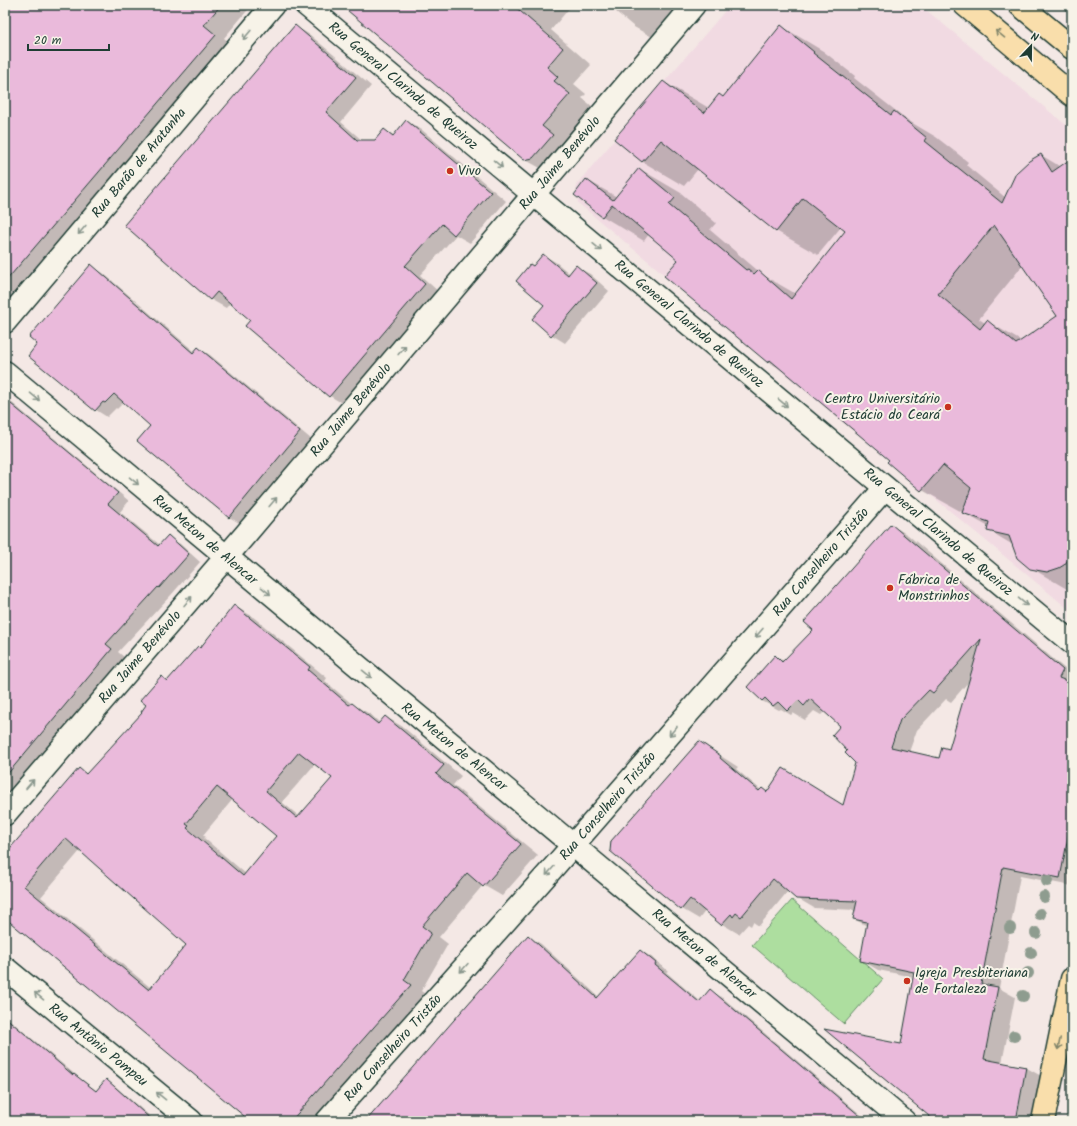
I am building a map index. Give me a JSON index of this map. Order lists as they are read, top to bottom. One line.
{"streets":{"street":["Rua General Clarindo de Queiroz","Rua Barão de Aratanha","Rua Jaime Benévolo","Rua Meton de Alencar","Rua Conselheiro Tristão","Rua Antônio Pompeu"]},"crossings":[["Rua General Clarindo de Queiroz","Rua Jaime Benévolo"],["Rua General Clarindo de Queiroz","Rua Conselheiro Tristão"],["Rua Jaime Benévolo","Rua Meton de Alencar"],["Rua Meton de Alencar","Rua Conselheiro Tristão"]],"one_way":["Rua General Clarindo de Queiroz","Rua Barão de Aratanha","Rua Jaime Benévolo","Rua Meton de Alencar","Rua Conselheiro Tristão","Rua Antônio Pompeu"],"places":["Vivo","Centro Universitário Estácio do Ceará","Fábrica de Monstrinhos","Igreja Presbiteriana de Fortaleza"],"scale_bar":"20 m","north":"top"}
